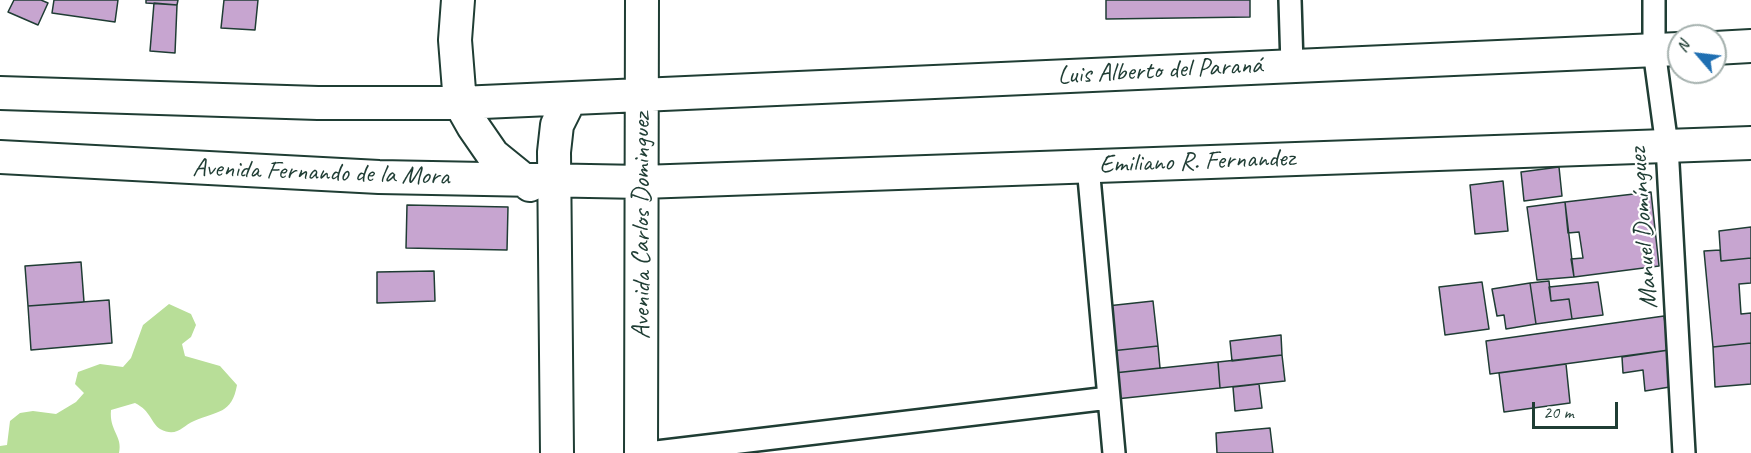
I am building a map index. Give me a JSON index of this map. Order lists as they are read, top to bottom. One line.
{"streets":{"main road":["Luis Alberto del Paraná","Emiliano R. Fernandez","Avenida Fernando de la Mora","Avenida Carlos Dominguez"],"street":["Manuel Domínguez"]},"crossings":[["Luis Alberto del Paraná","Avenida Carlos Dominguez"],["Luis Alberto del Paraná","Manuel Domínguez"],["Emiliano R. Fernandez","Avenida Fernando de la Mora"],["Emiliano R. Fernandez","Avenida Carlos Dominguez"],["Emiliano R. Fernandez","Manuel Domínguez"],["Avenida Fernando de la Mora","Avenida Carlos Dominguez"]],"scale_bar":"20 m","north":"top left"}
